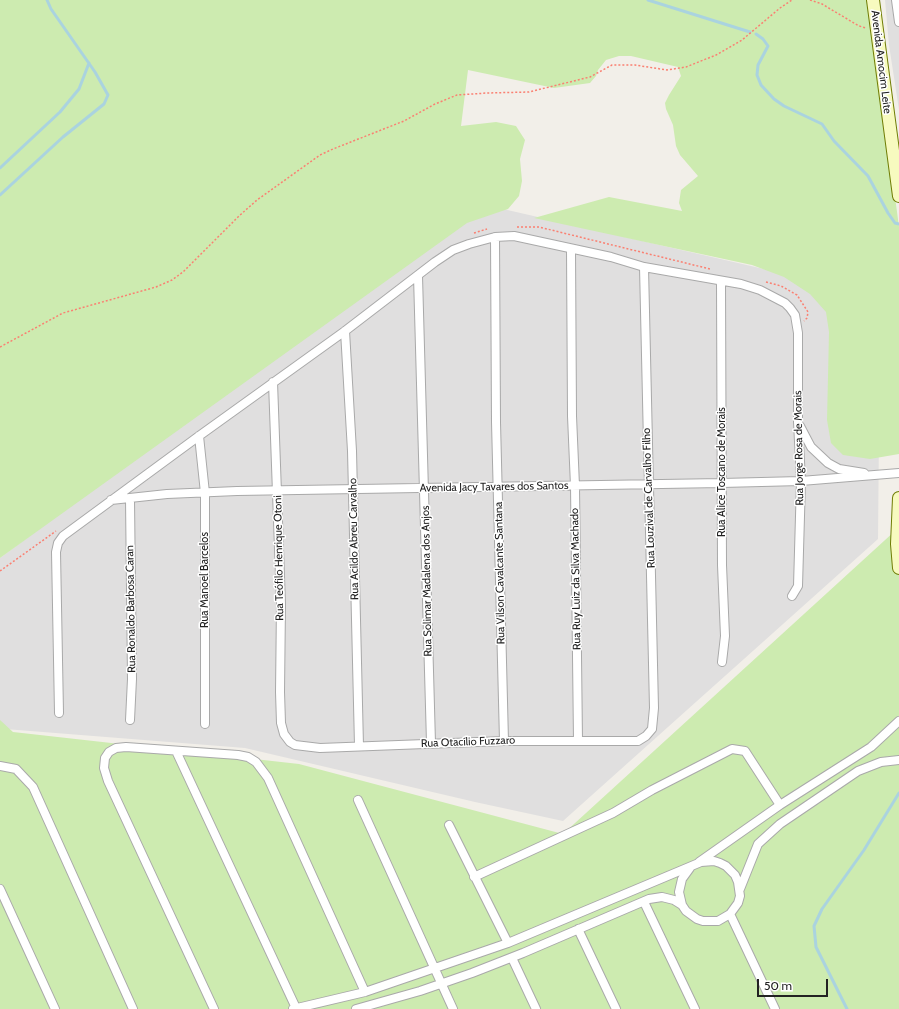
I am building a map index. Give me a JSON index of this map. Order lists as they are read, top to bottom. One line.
{"streets":{"street":["Avenida Amocim Leite","Rua Jorge Rosa de Morais","Rua Alice Toscano de Morais","Avenida Jacy Tavares dos Santos","Rua Louzival de Carvalho Filho","Rua Acildo Abreu Carvalho","Rua Teófilo Henrique Otoni","Rua Vilson Cavalcante Santana","Rua Ruy Luiz da Silva Machado","Rua Manoel Barcelos","Rua Solimar Madalena dos Anjos","Rua Ronaldo Barbosa Caran","Rua Otacílio Fuzzaro"]},"crossings":[["Rua Jorge Rosa de Morais","Rua Alice Toscano de Morais"],["Rua Jorge Rosa de Morais","Avenida Jacy Tavares dos Santos"],["Rua Alice Toscano de Morais","Avenida Jacy Tavares dos Santos"],["Avenida Jacy Tavares dos Santos","Rua Louzival de Carvalho Filho"],["Avenida Jacy Tavares dos Santos","Rua Acildo Abreu Carvalho"],["Avenida Jacy Tavares dos Santos","Rua Teófilo Henrique Otoni"],["Avenida Jacy Tavares dos Santos","Rua Vilson Cavalcante Santana"],["Avenida Jacy Tavares dos Santos","Rua Ruy Luiz da Silva Machado"],["Avenida Jacy Tavares dos Santos","Rua Manoel Barcelos"],["Avenida Jacy Tavares dos Santos","Rua Solimar Madalena dos Anjos"],["Avenida Jacy Tavares dos Santos","Rua Ronaldo Barbosa Caran"],["Rua Louzival de Carvalho Filho","Rua Otacílio Fuzzaro"],["Rua Acildo Abreu Carvalho","Rua Otacílio Fuzzaro"],["Rua Teófilo Henrique Otoni","Rua Otacílio Fuzzaro"],["Rua Vilson Cavalcante Santana","Rua Otacílio Fuzzaro"],["Rua Ruy Luiz da Silva Machado","Rua Otacílio Fuzzaro"],["Rua Solimar Madalena dos Anjos","Rua Otacílio Fuzzaro"]],"scale_bar":"50 m"}
